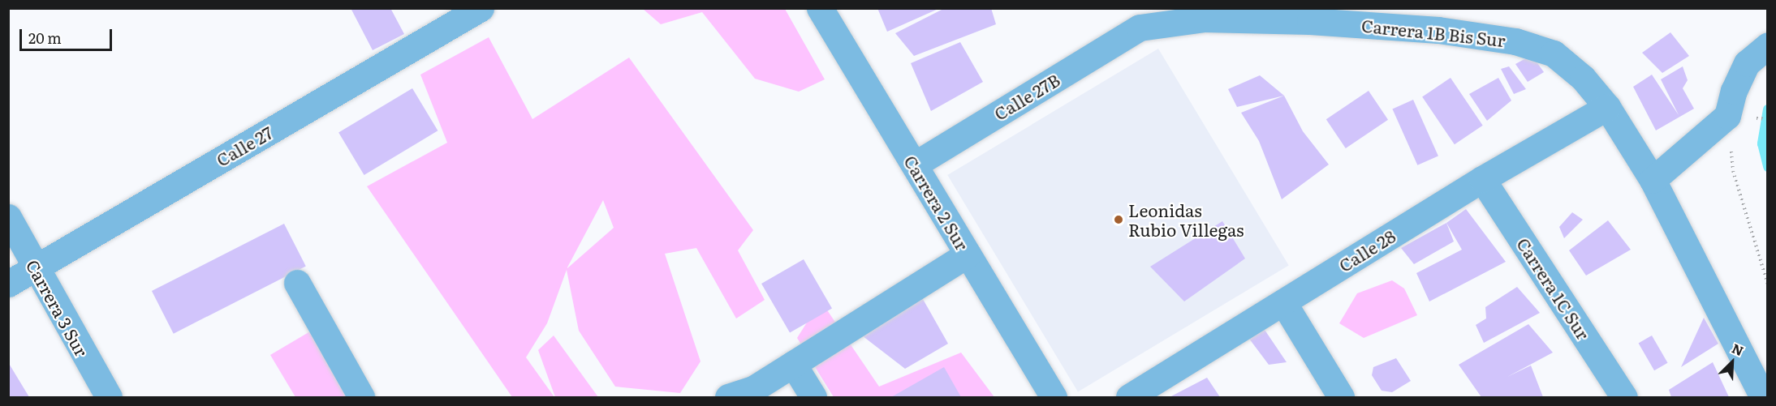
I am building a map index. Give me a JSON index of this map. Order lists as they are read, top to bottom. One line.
{"streets":{"street":["Carrera 1B Bis Sur","Calle 27B","Calle 27","Carrera 2 Sur","Calle 28","Carrera 1C Sur","Carrera 3 Sur"]},"crossings":[["Carrera 1B Bis Sur","Calle 27B"],["Carrera 1B Bis Sur","Calle 28"],["Calle 27B","Carrera 2 Sur"],["Calle 27","Carrera 3 Sur"],["Calle 28","Carrera 1C Sur"]],"places":["Leonidas Rubio Villegas"],"scale_bar":"20 m","north":"top right"}
